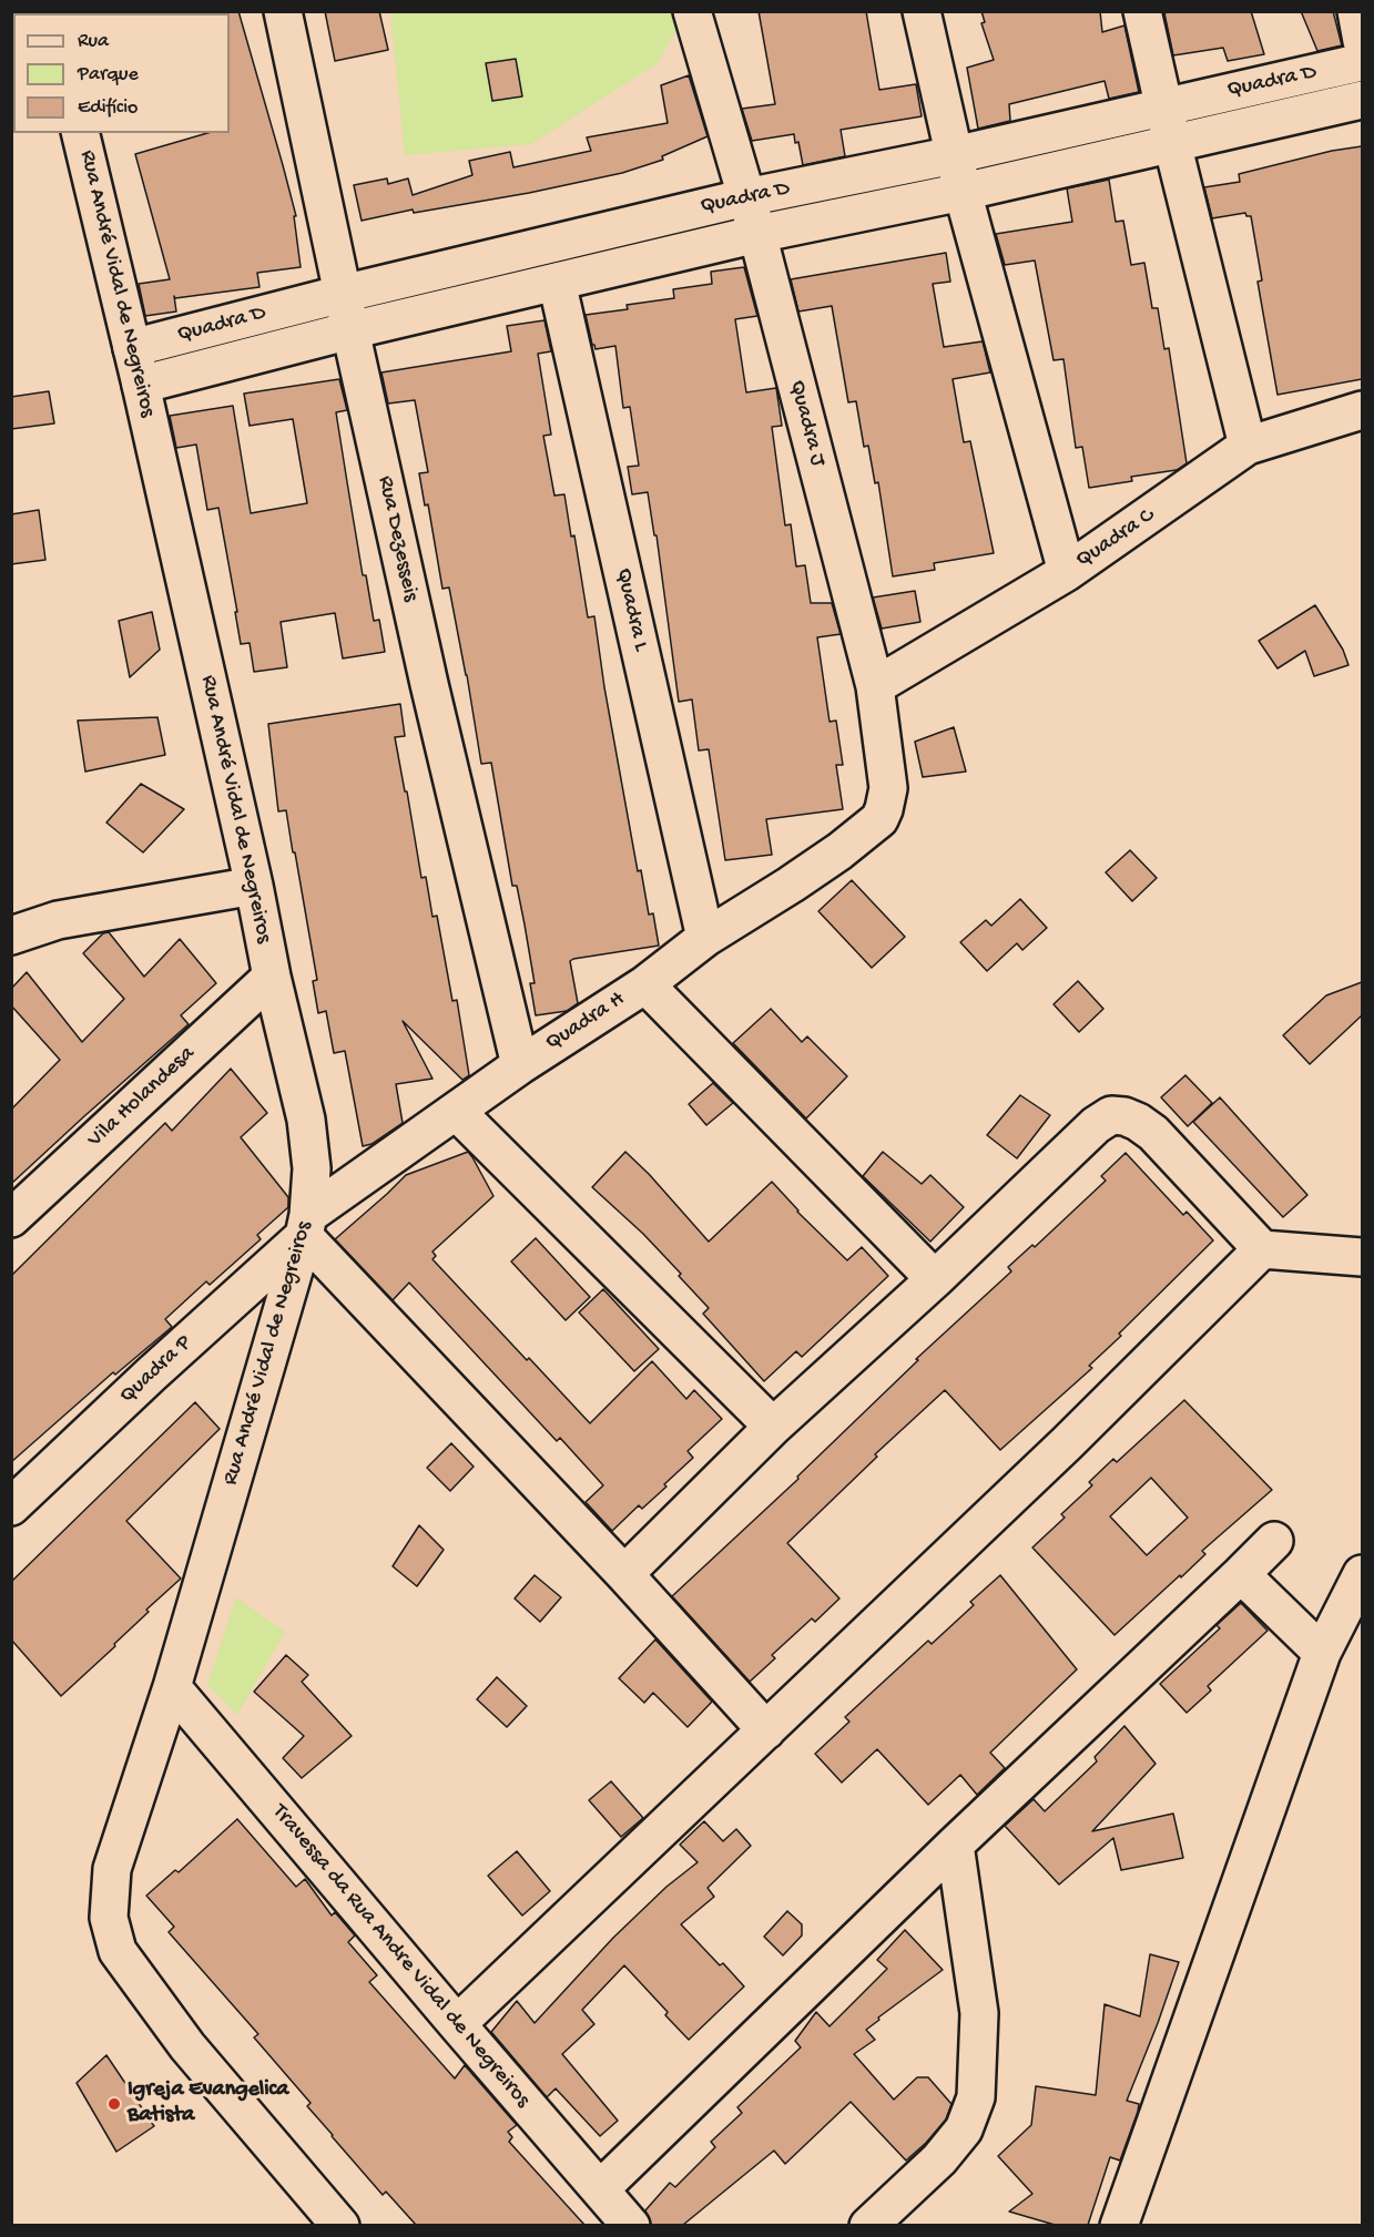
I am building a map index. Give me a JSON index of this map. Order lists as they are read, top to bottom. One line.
{"streets":{"street":["Quadra D","Rua André Vidal de Negreiros","Quadra J","Rua Dezesseis","Quadra C","Quadra L","Quadra H","Vila Holandesa","Quadra P","Travessa da Rua Andre Vidal de Negreiros"]},"crossings":[["Quadra D","Rua André Vidal de Negreiros"],["Quadra D","Quadra J"],["Quadra D","Rua Dezesseis"],["Quadra D","Quadra L"],["Rua André Vidal de Negreiros","Quadra H"],["Rua André Vidal de Negreiros","Vila Holandesa"],["Rua André Vidal de Negreiros","Quadra P"],["Rua André Vidal de Negreiros","Travessa da Rua Andre Vidal de Negreiros"],["Quadra J","Quadra C"],["Quadra J","Quadra H"],["Rua Dezesseis","Quadra H"],["Quadra L","Quadra H"],["Quadra H","Quadra P"]],"places":["Igreja Evangelica Batista"],"legend":["Rua","Parque","Edifício"]}
